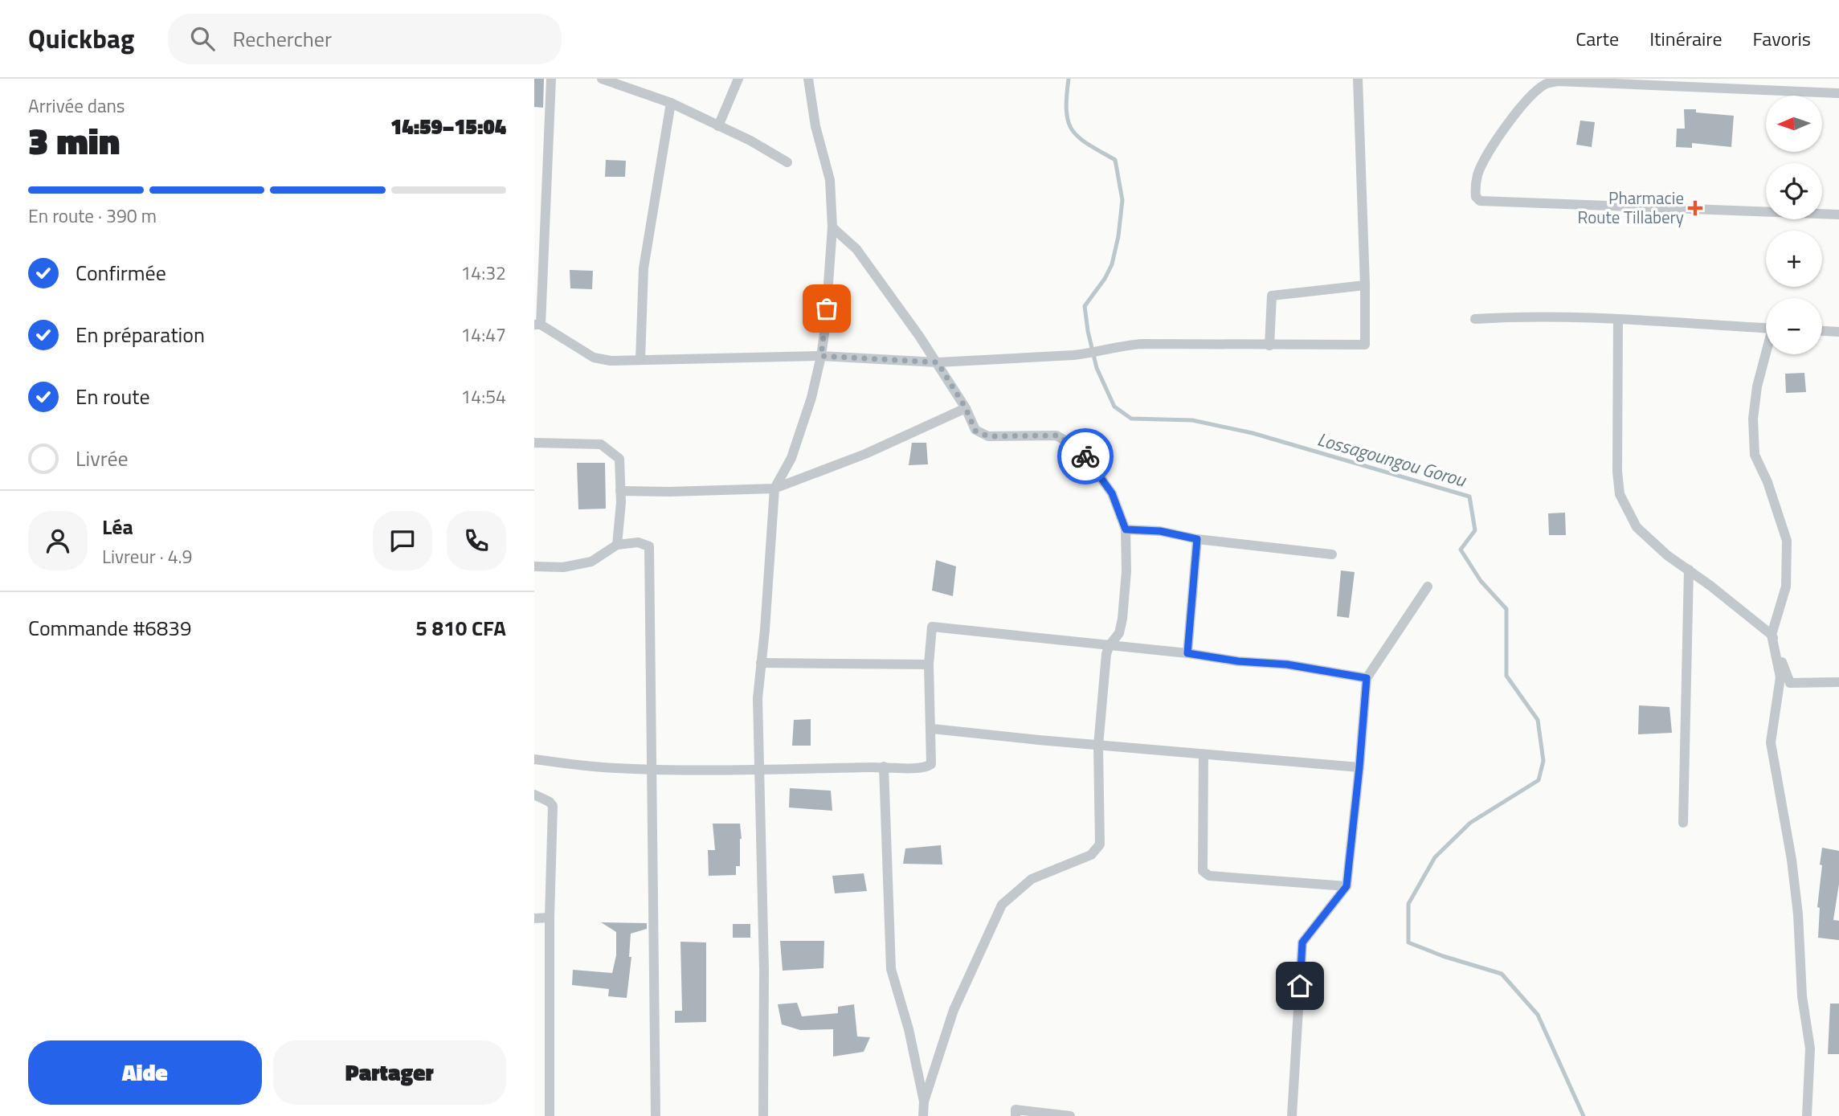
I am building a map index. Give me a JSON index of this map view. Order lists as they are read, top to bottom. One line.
{"water":["Lossagoungou Gorou"],"places":{"health":["Pharmacie Route Tillabery"]},"north":"left","page":{"header":"Quickbag","search":"Rechercher","nav":["Carte","Itinéraire","Favoris"],"heading":["3 min","Arrivée dans","14:59–15:04"],"panel":["Léa","Livreur · 4.9","Commande #6839","5 810 CFA"],"map_buttons":["+","−"],"bar":"En route · 390 m","list":[["Confirmée","14:32"],["En préparation","14:47"],["En route","14:54"],"Livrée"],"buttons":["Aide","Partager"]}}
